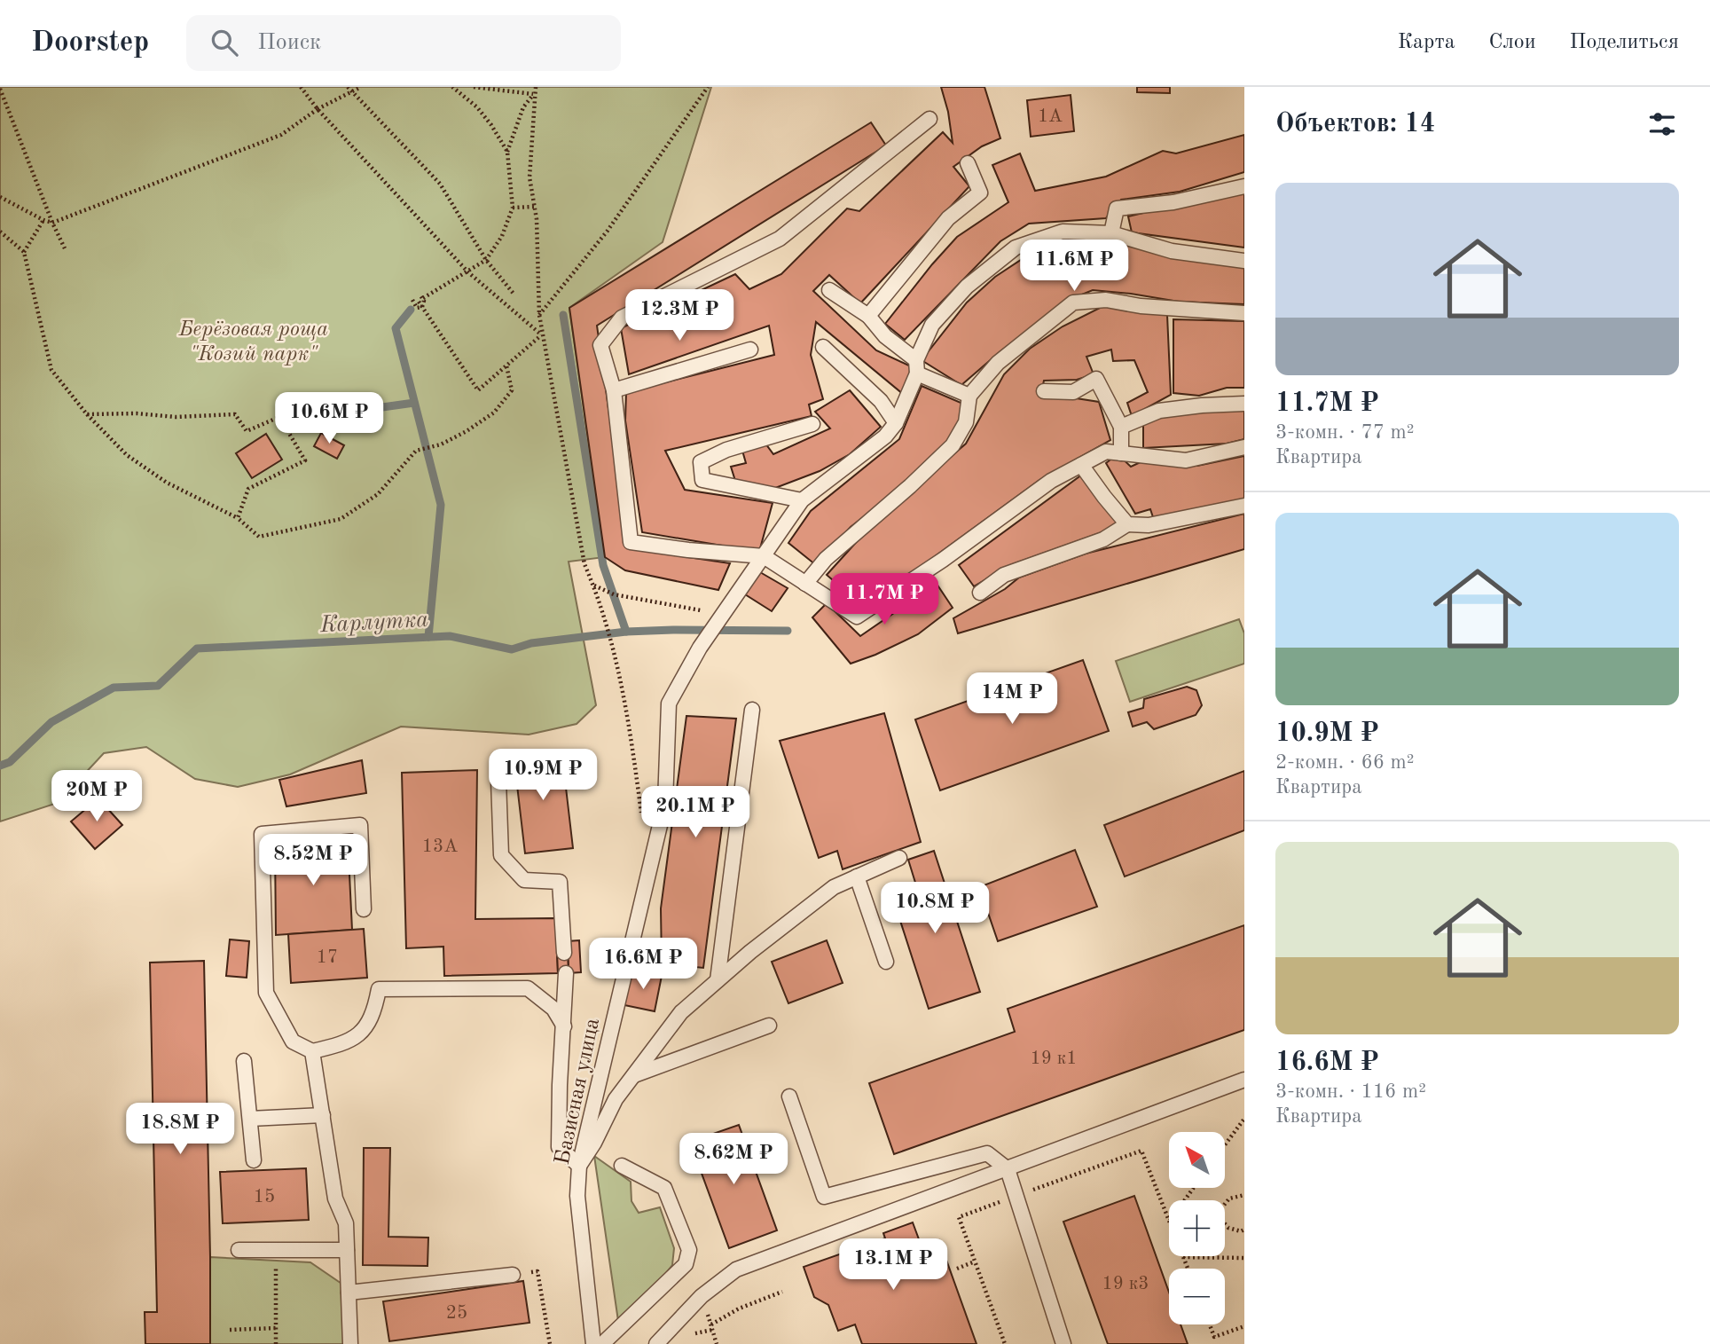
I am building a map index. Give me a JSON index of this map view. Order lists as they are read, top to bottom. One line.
{"streets":{"lane":["Базисная улица"]},"water":["Карлутка"],"parks":["Берёзовая роща \"Козий парк\""],"house_numbers":["1А","13А","17","19 к1","15","19 к3","25"],"north":"top left","page":{"header":"Doorstep","search":"Поиск","nav":["Карта","Слои","Поделиться"],"heading":"Объектов: 14","list":[{"name":"11.7M ₽","note":"3-комн. · 77 m² · Квартира"},{"name":"10.9M ₽","note":"2-комн. · 66 m² · Квартира"},{"name":"16.6M ₽","note":"3-комн. · 116 m² · Квартира"}],"price":["11.6M ₽","12.3M ₽","10.6M ₽","11.7M ₽","14M ₽","10.9M ₽","20M ₽","20.1M ₽","8.52M ₽","10.8M ₽","16.6M ₽","18.8M ₽","8.62M ₽","13.1M ₽"],"map_buttons":["+","−"]}}
